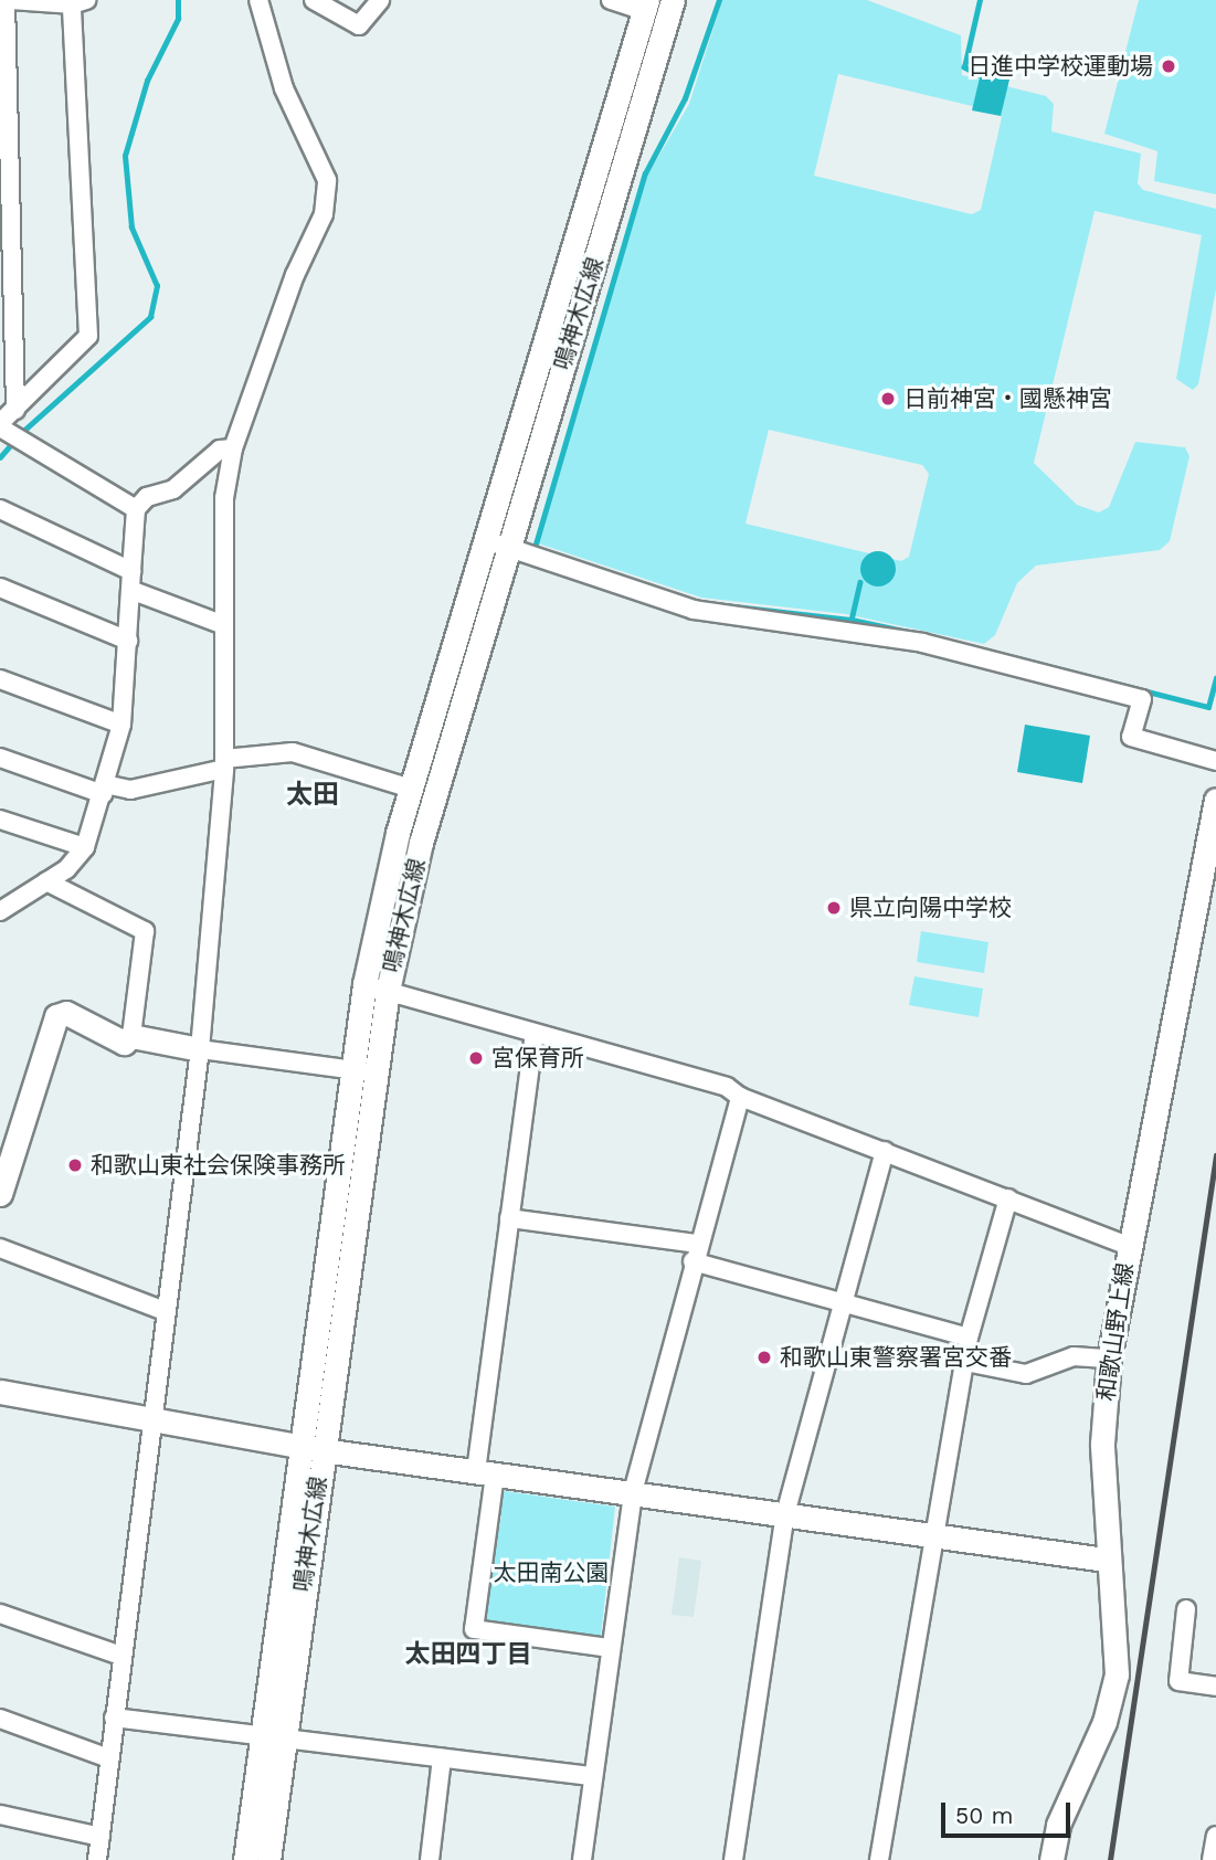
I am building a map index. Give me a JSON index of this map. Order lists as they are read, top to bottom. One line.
{"streets":{"main road":["鳴神木広線","和歌山野上線"]},"districts":["太田","太田四丁目"],"parks":["太田南公園"],"places":["日進中学校運動場","日前神宮・國懸神宮","県立向陽中学校","宮保育所","和歌山東社会保険事務所","和歌山東警察署宮交番"],"scale_bar":"50 m"}
